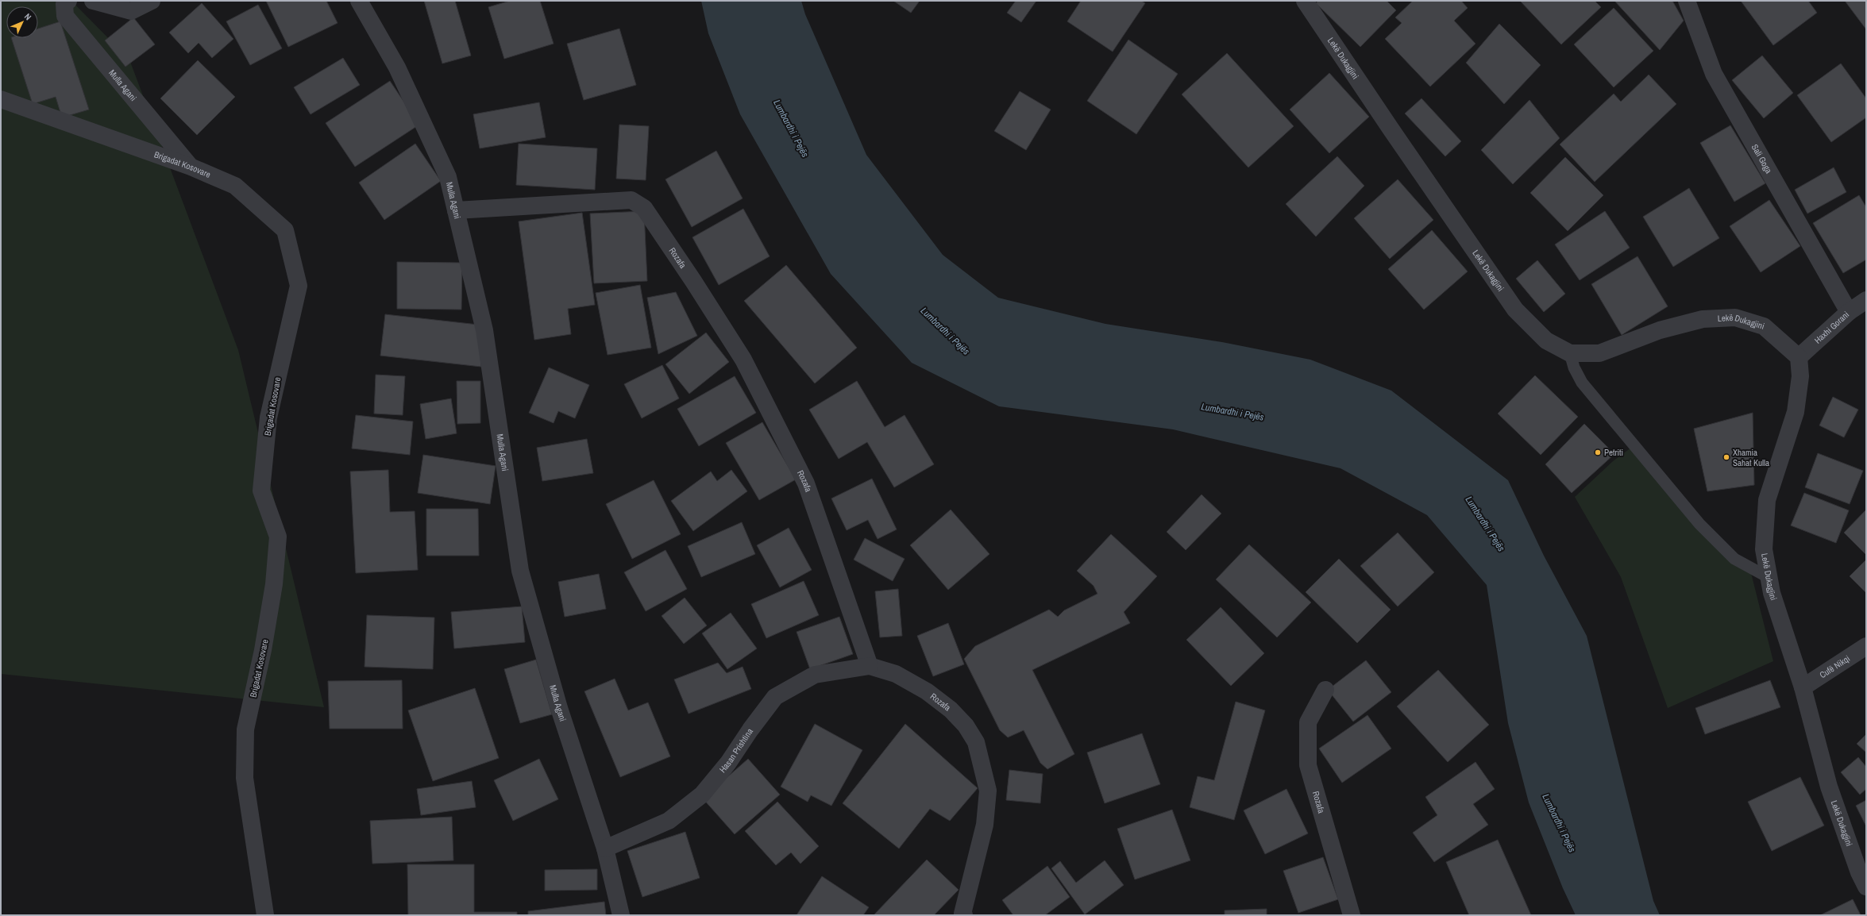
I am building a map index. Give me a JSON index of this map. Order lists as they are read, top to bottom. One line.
{"streets":{"street":["Lekë Dukagjini","Mulla Agani","Sali Goga","Brigadat Kosovare","Rozafa","Haxhi Gorani","Cufë Nikqi","Hasan Prishtina"]},"crossings":[["Lekë Dukagjini","Haxhi Gorani"],["Lekë Dukagjini","Cufë Nikqi"],["Mulla Agani","Brigadat Kosovare"],["Mulla Agani","Rozafa"],["Mulla Agani","Hasan Prishtina"],["Sali Goga","Haxhi Gorani"],["Rozafa","Hasan Prishtina"]],"water":["Lumbardhi i Pejës"],"places":["Petriti","Xhamia Sahat Kulla"],"north":"top right"}
